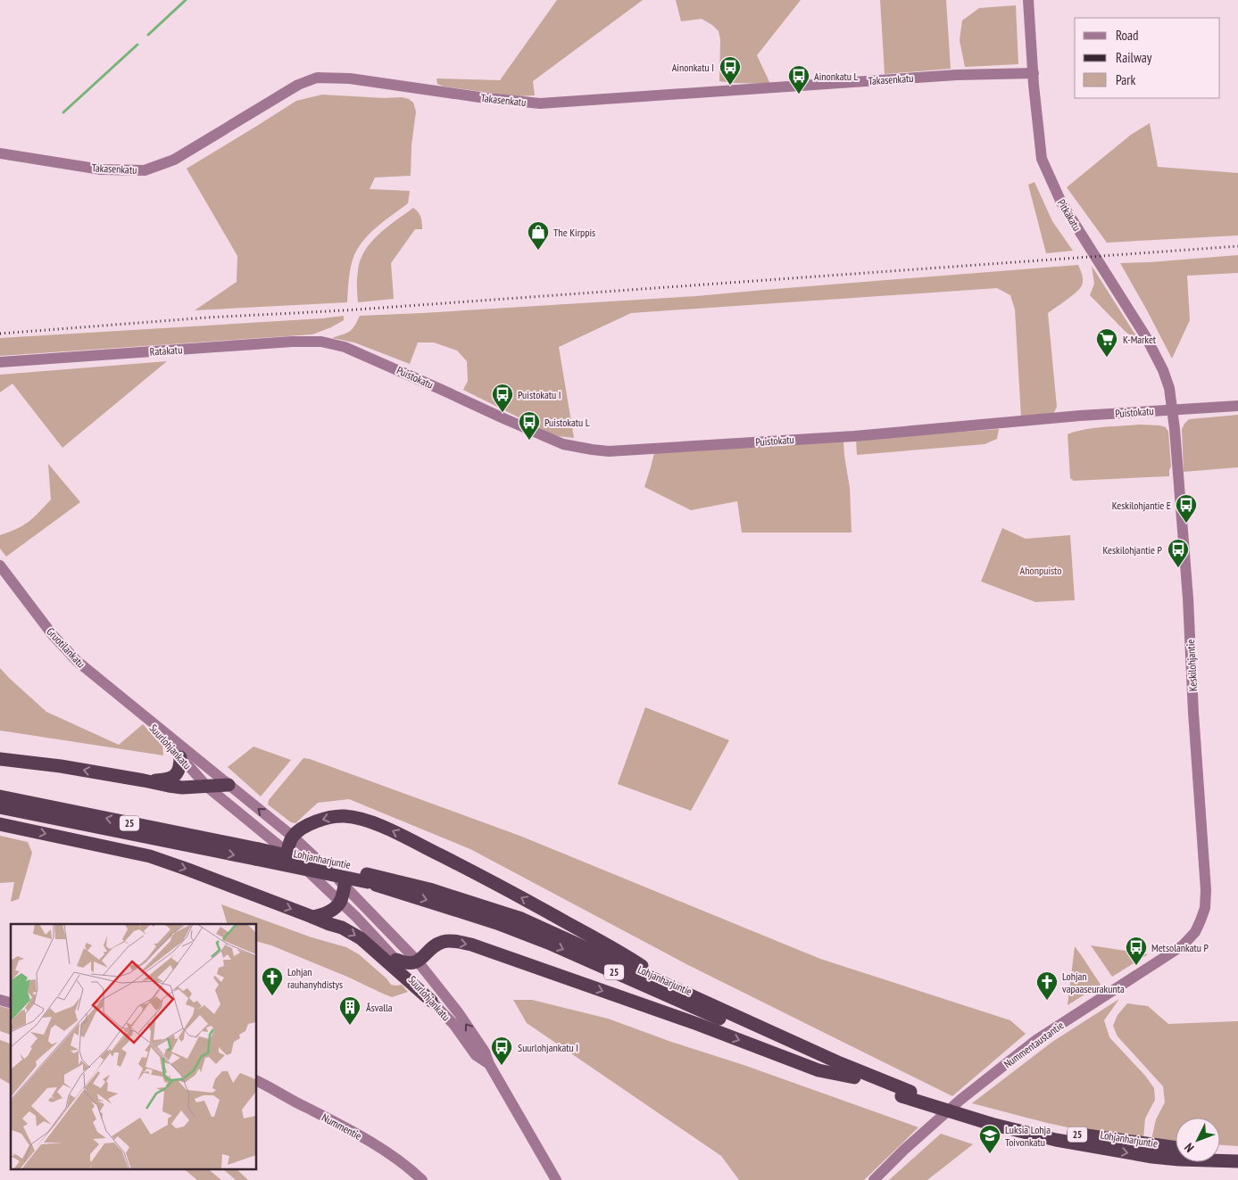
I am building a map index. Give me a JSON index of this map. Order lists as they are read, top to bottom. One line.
{"streets":{"highway":["25","Lohjanharjuntie"],"street":["Takasenkatu","Pitkäkatu","Ratakatu","Puistokatu","Gruotilankatu","Keskilohjantie","Suurlohjankatu","Nummentaustantie","Nummentie"]},"crossings":[["Takasenkatu","Pitkäkatu"],["Pitkäkatu","Puistokatu"],["Pitkäkatu","Keskilohjantie"],["Ratakatu","Puistokatu"],["Puistokatu","Keskilohjantie"],["Gruotilankatu","Suurlohjankatu"],["Keskilohjantie","Nummentaustantie"]],"parks":["Ahonpuisto"],"places":{"bus stop":["Ainonkatu I","Ainonkatu L","Puistokatu I","Puistokatu L","Keskilohjantie E","Keskilohjantie P","Metsolankatu P","Suurlohjankatu I"],"shop":["The Kirppis"],"supermarket":["K-Market"],"church":["Lohjan rauhanyhdistys","Lohjan vapaaseurakunta"],"building":["Åsvalla"],"school or university":["Luksia Lohja Toivonkatu"]},"legend":["Road","Railway","Park"],"north":"bottom left"}
